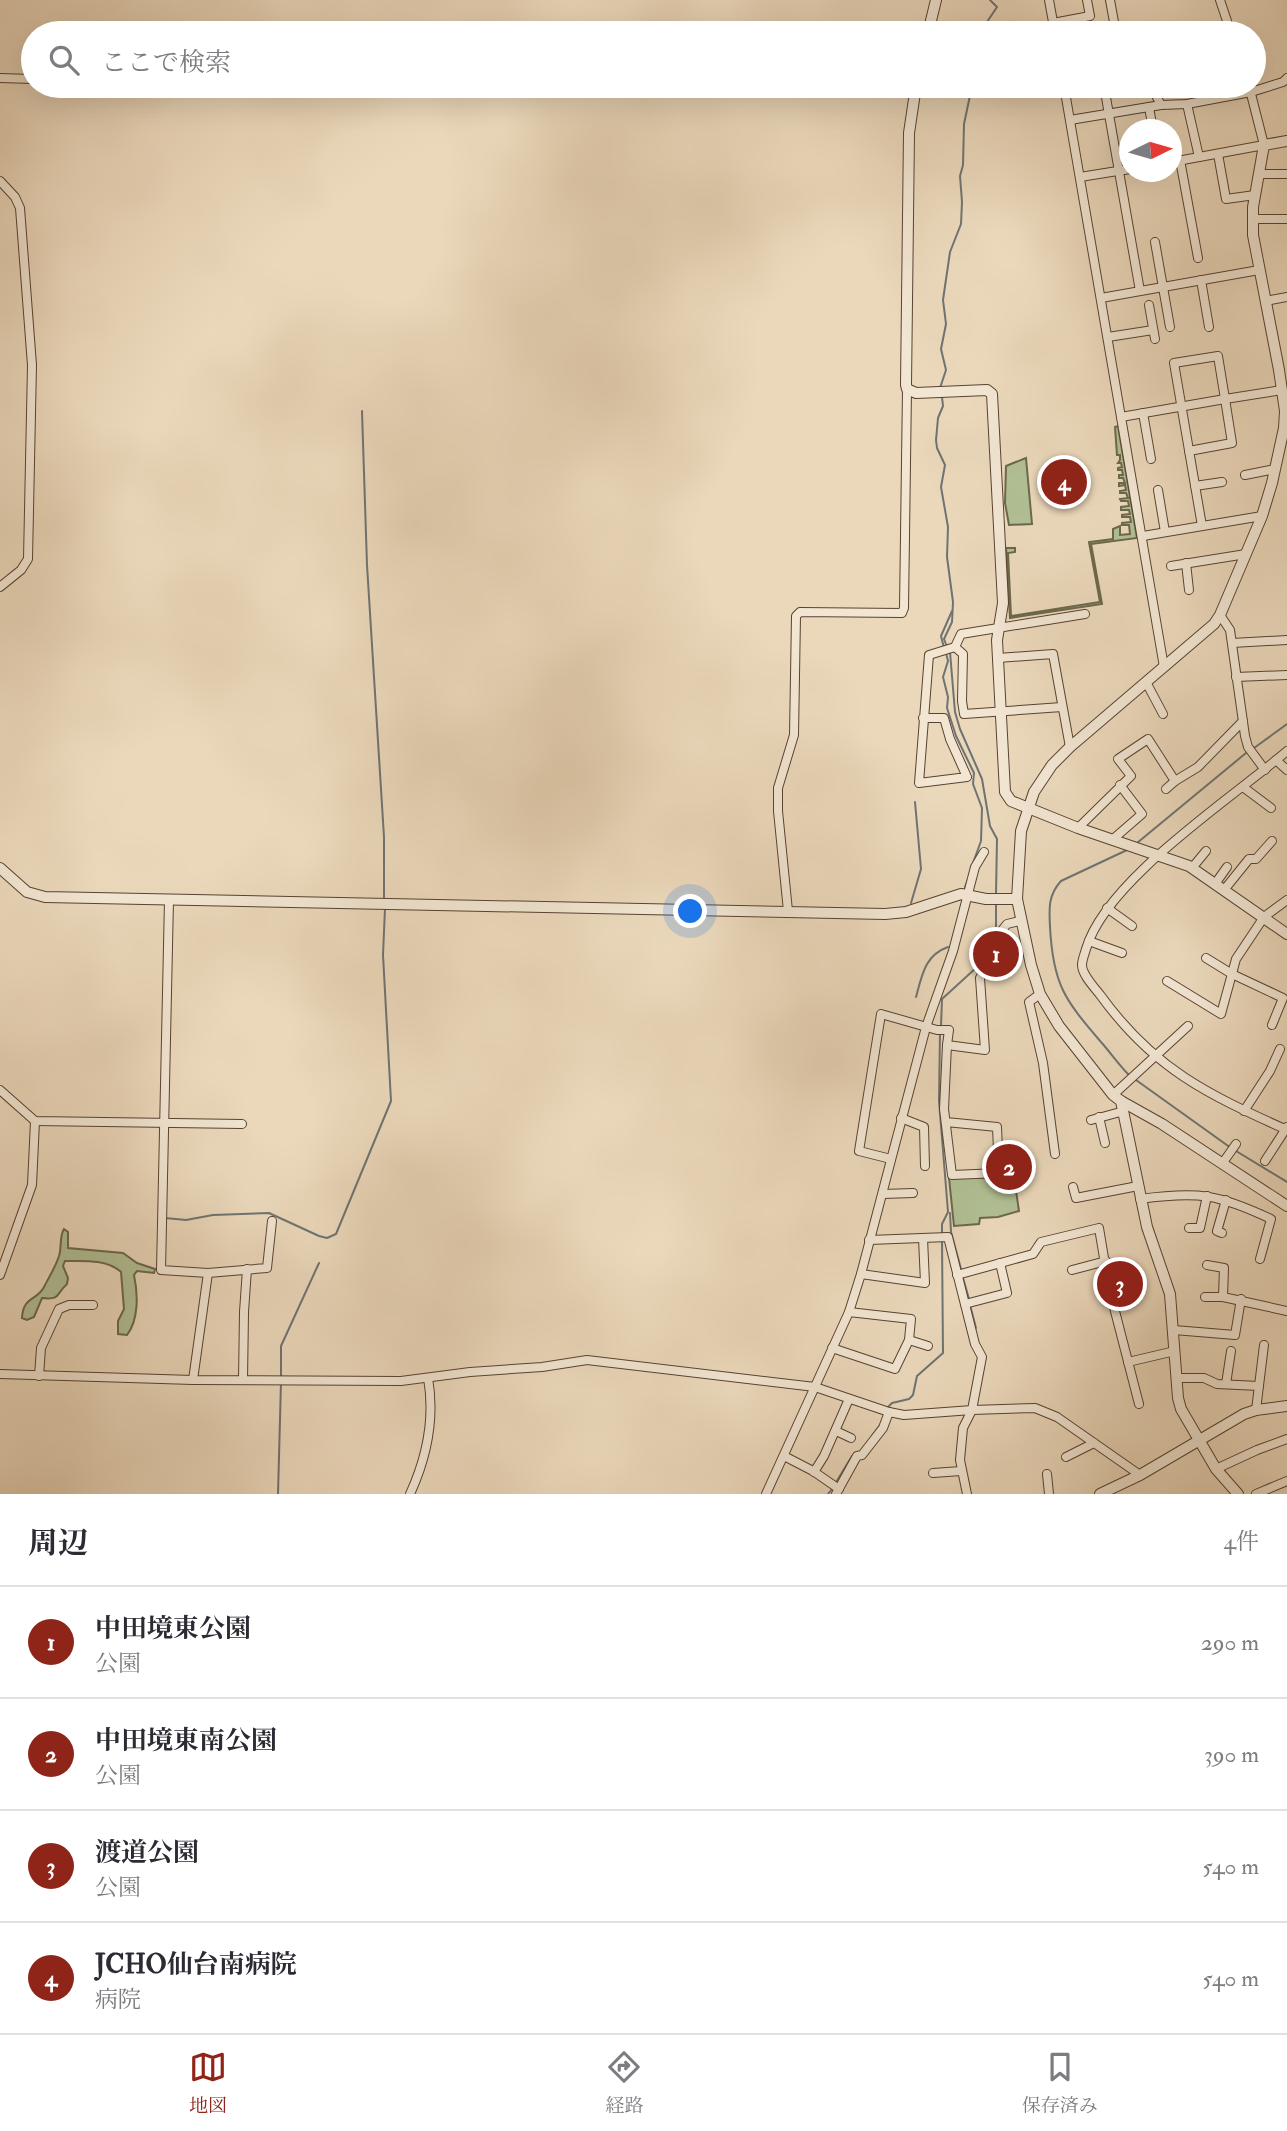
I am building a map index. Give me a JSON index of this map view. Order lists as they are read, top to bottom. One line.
{"north":"right","page":{"search":"ここで検索","pins":["4","1","2","3"],"heading":["周辺","4件"],"list":[{"mark":"1","name":"中田境東公園","note":"公園","value":"290 m"},{"mark":"2","name":"中田境東南公園","note":"公園","value":"390 m"},{"mark":"3","name":"渡道公園","note":"公園","value":"540 m"},{"mark":"4","name":"JCHO仙台南病院","note":"病院","value":"540 m"}],"nav":["地図","経路","保存済み"]}}
